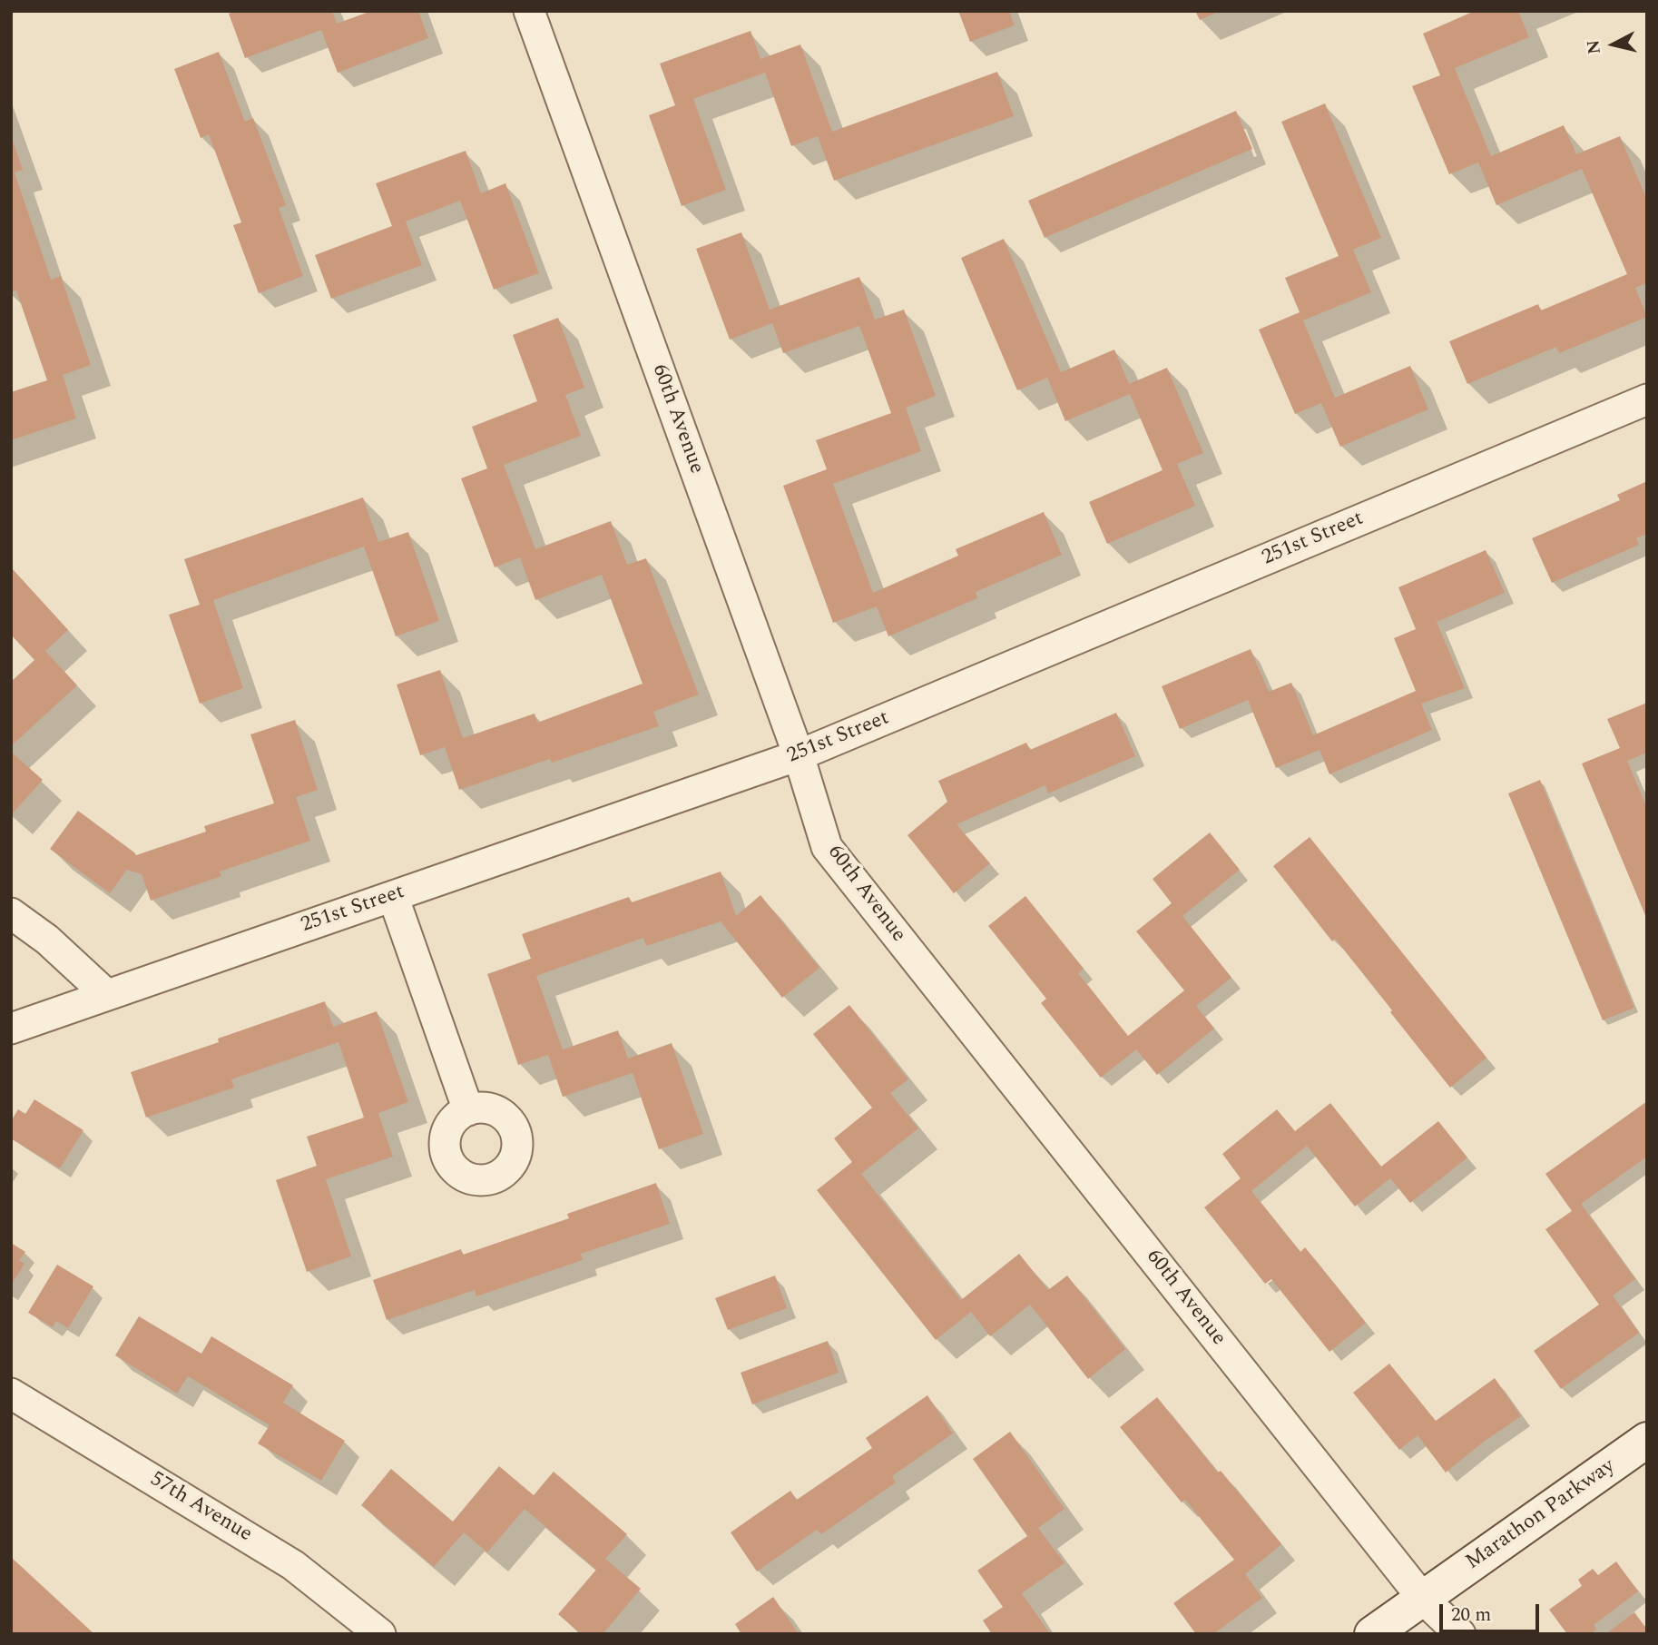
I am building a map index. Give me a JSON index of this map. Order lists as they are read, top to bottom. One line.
{"streets":{"street":["60th Avenue","251st Street","57th Avenue","Marathon Parkway"]},"crossings":[["60th Avenue","251st Street"],["60th Avenue","Marathon Parkway"]],"scale_bar":"20 m","north":"left"}
